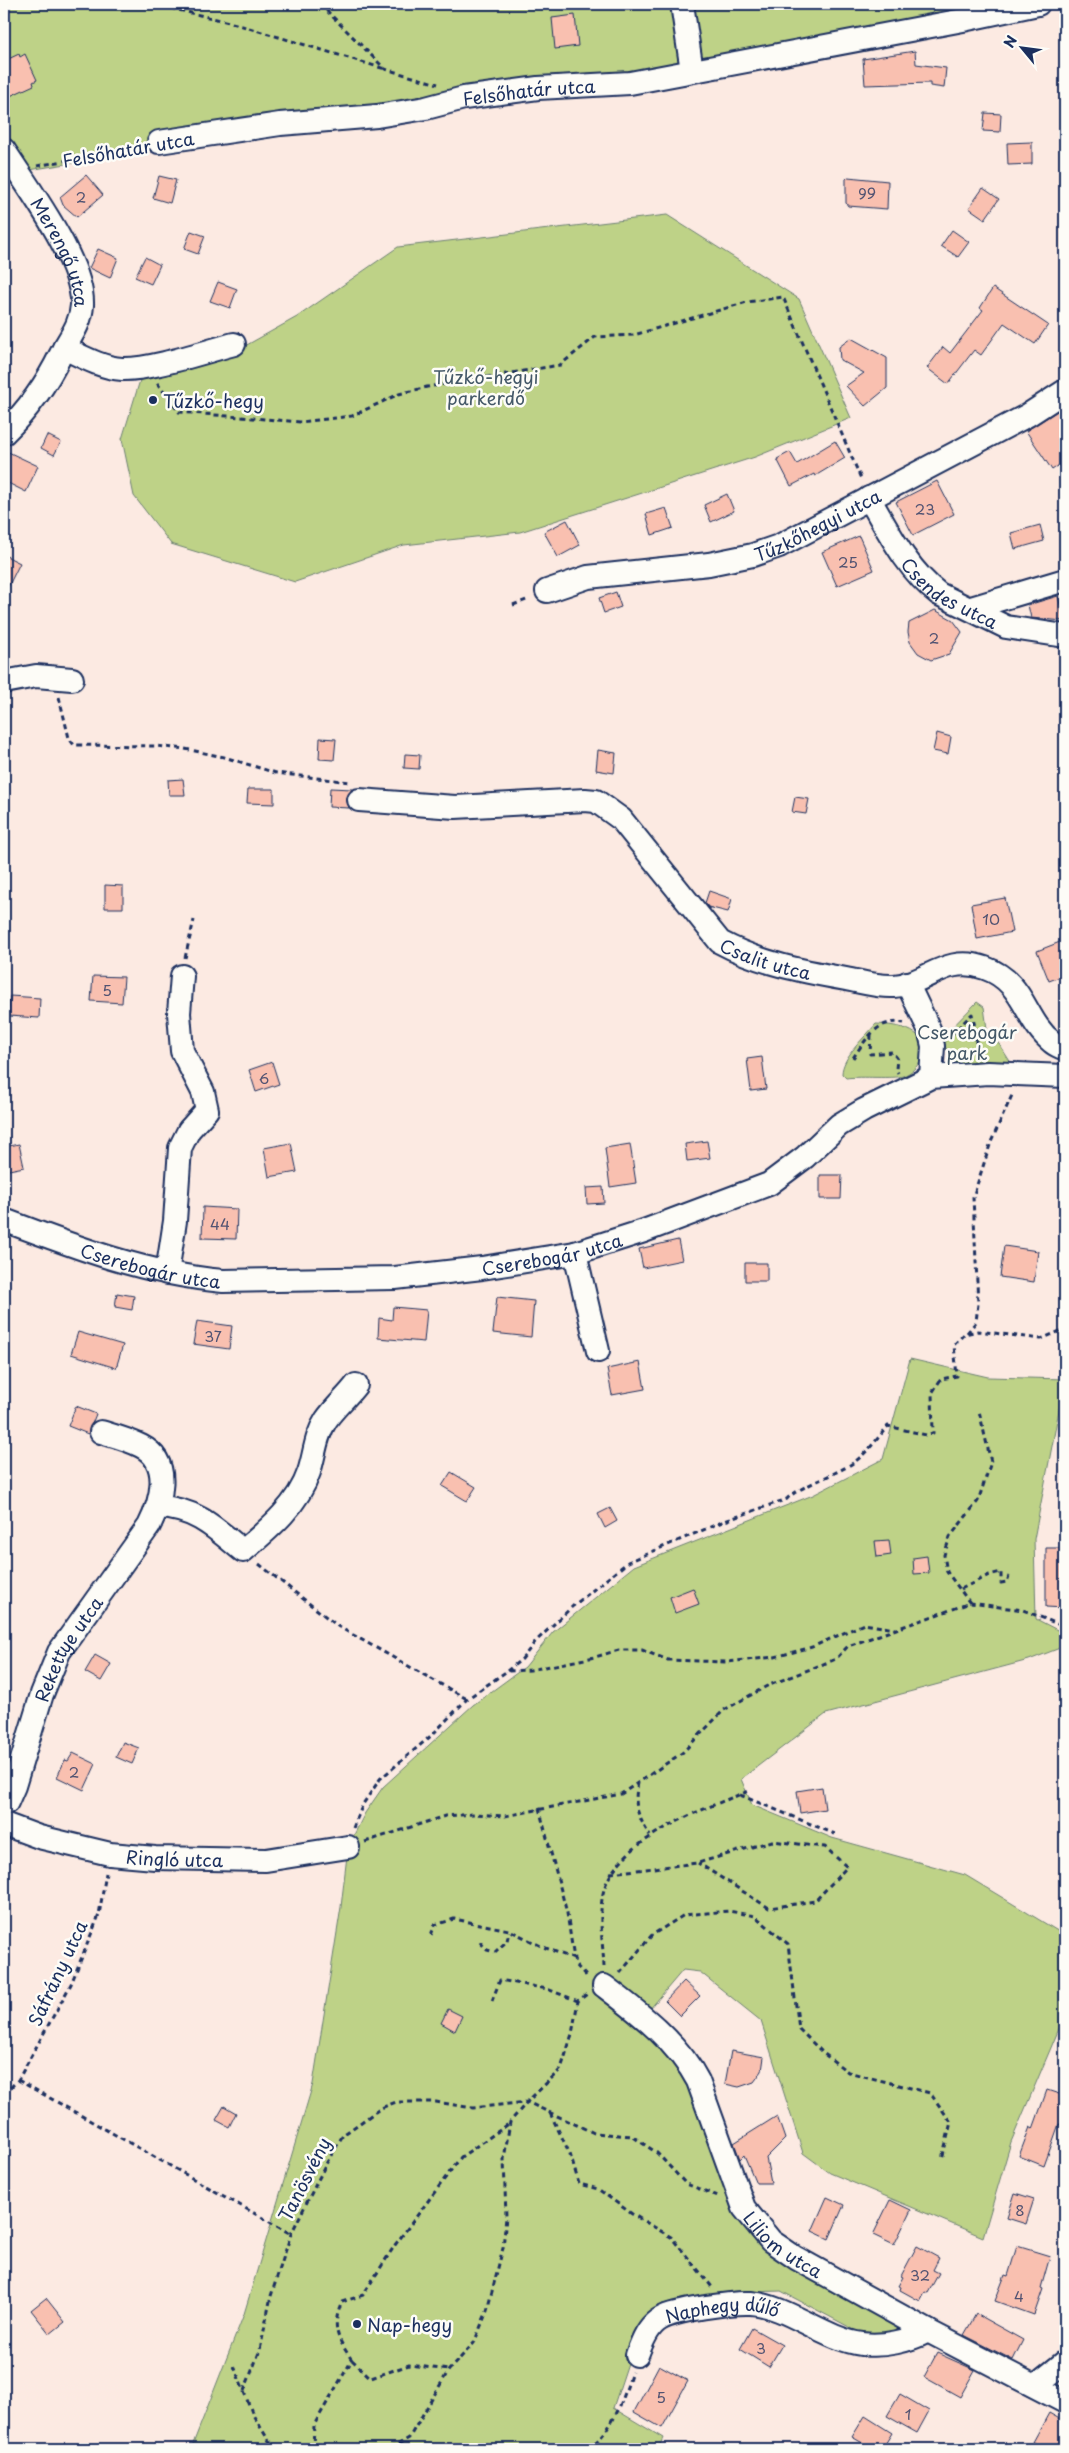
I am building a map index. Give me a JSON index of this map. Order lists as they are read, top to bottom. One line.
{"streets":{"street":["Felsőhatár utca","Merengő utca","Tűzkőhegyi utca","Csendes utca","Csalit utca","Cserebogár utca","Rekettye utca","Ringló utca","Liliom utca","Naphegy dűlő"],"path":["Sáfrány utca","Tanösvény"]},"crossings":[["Felsőhatár utca","Merengő utca"],["Tűzkőhegyi utca","Csendes utca"],["Ringló utca","Sáfrány utca"],["Liliom utca","Naphegy dűlő"]],"parks":["Tűzkő-hegyi parkerdő","Cserebogár park"],"places":["Tűzkő-hegy","Nap-hegy"],"house_numbers":["99","2","23","25","2","10","5","6","44","37","2","8","32","4","3","5","1"],"north":"top left"}
